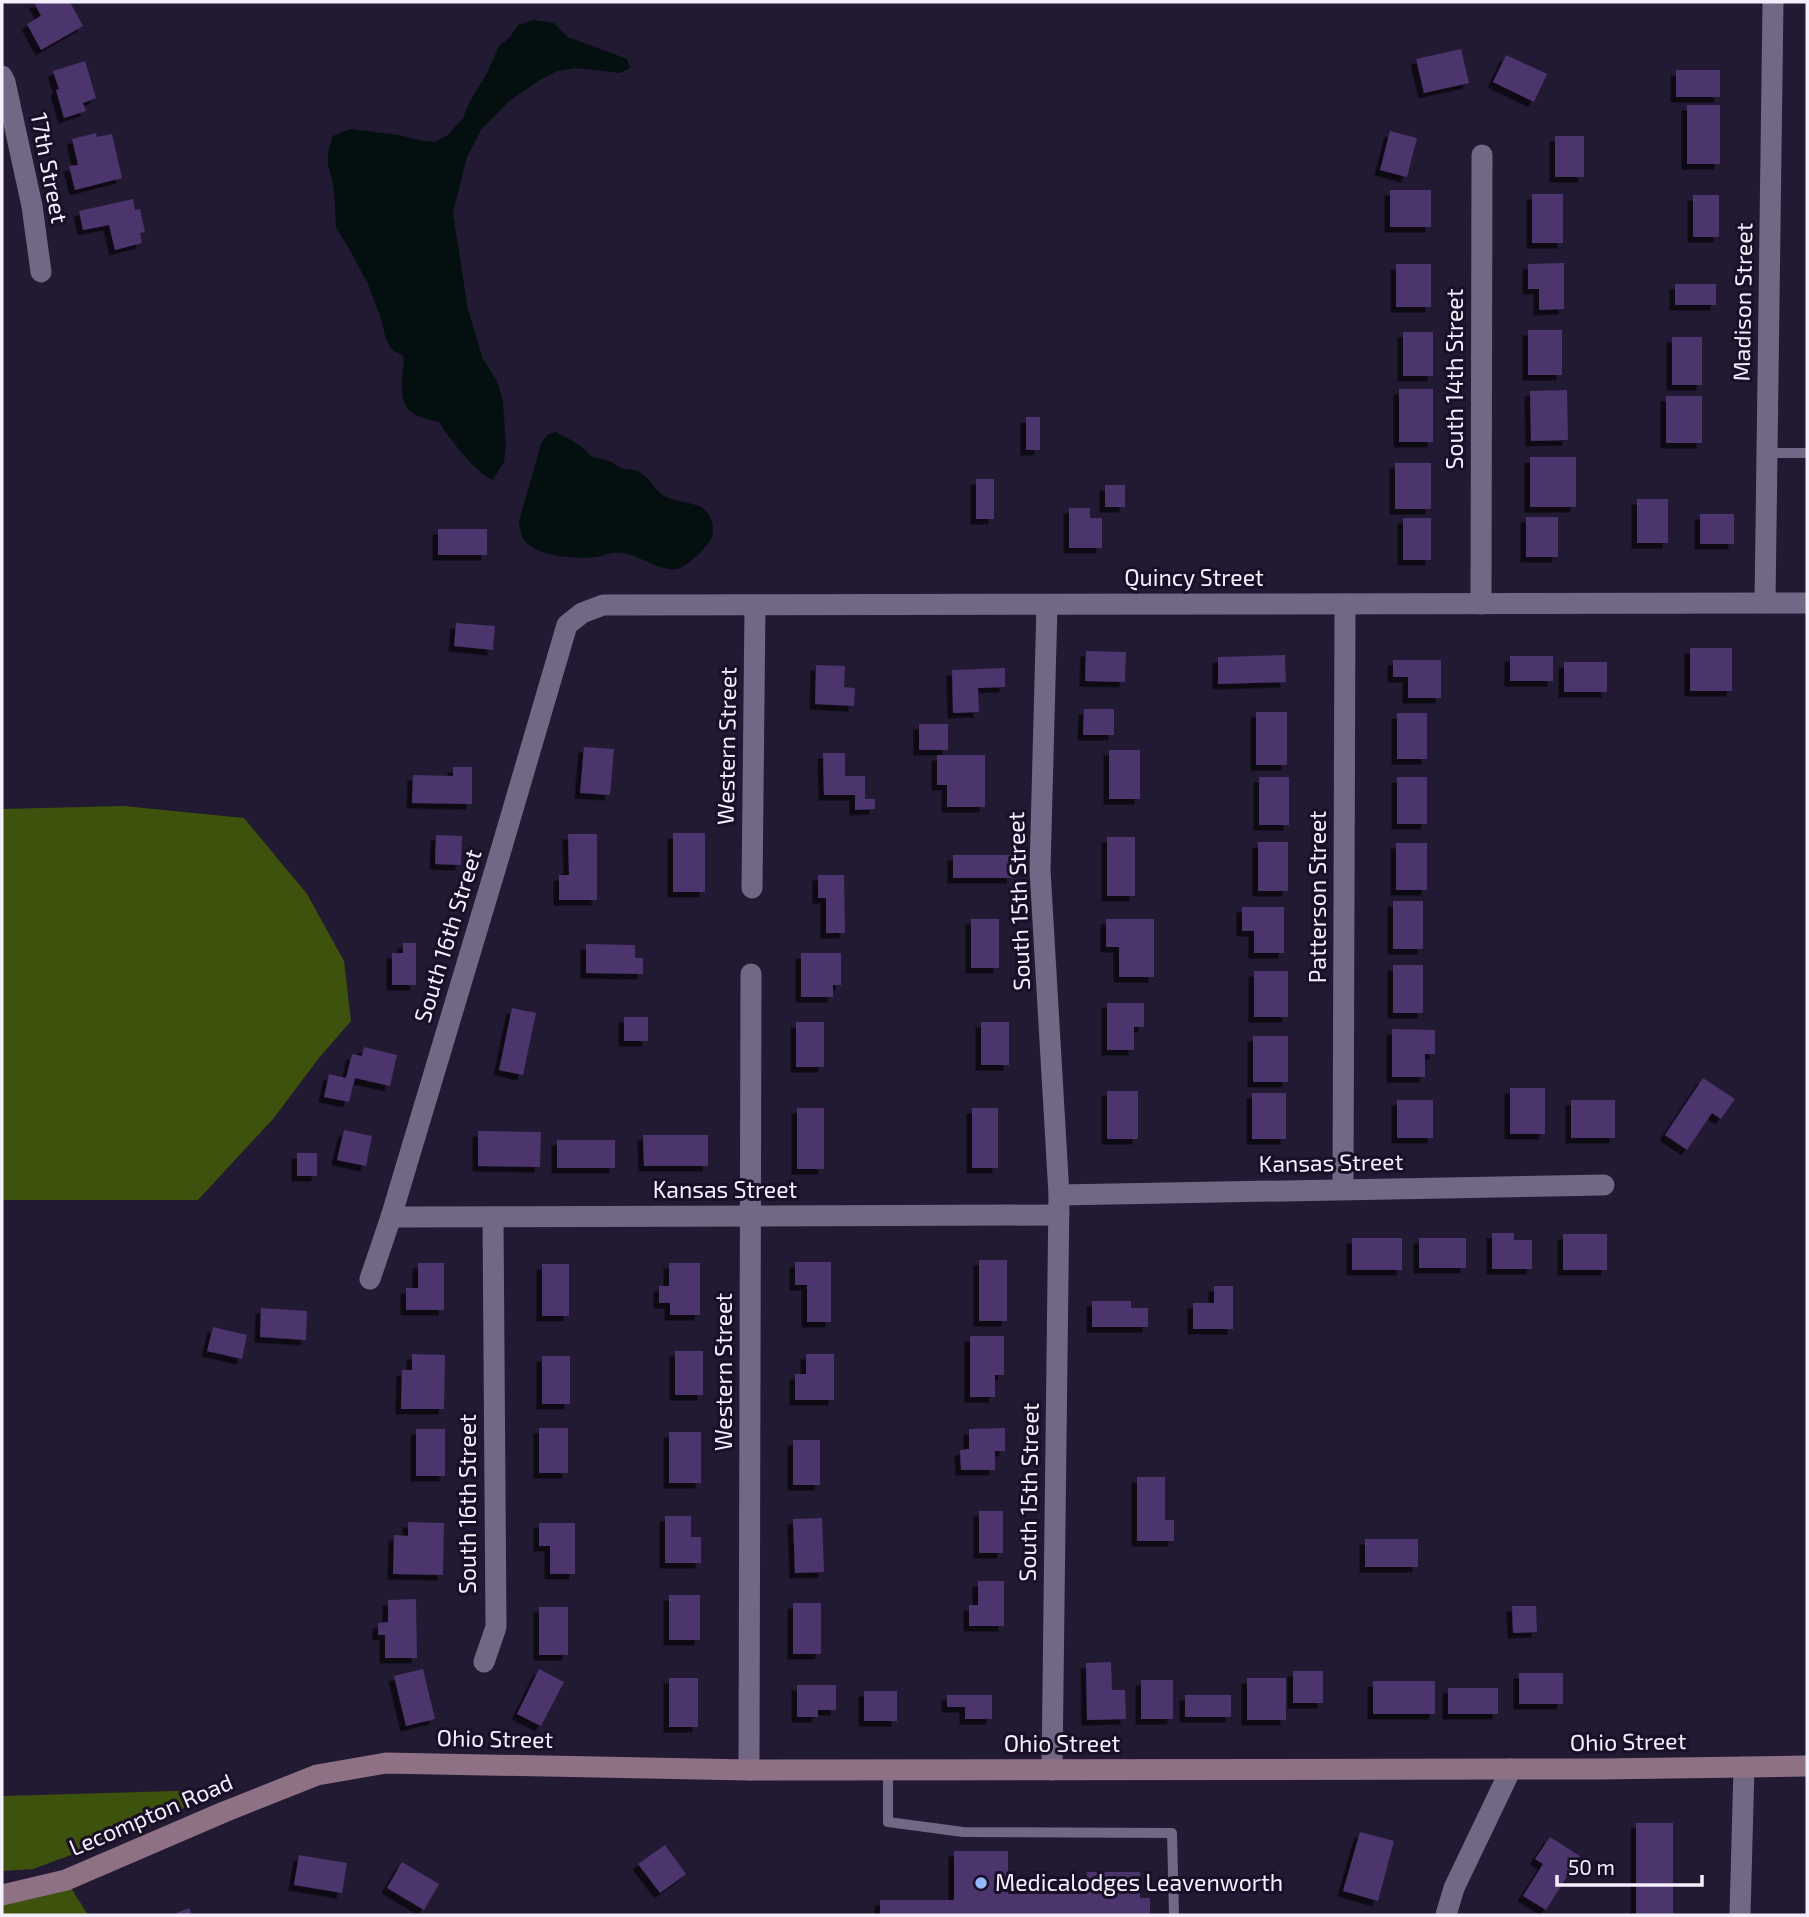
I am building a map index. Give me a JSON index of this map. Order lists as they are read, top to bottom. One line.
{"streets":{"street":["17th Street","Madison Street","South 14th Street","Quincy Street","Western Street","Patterson Street","South 15th Street","South 16th Street","Kansas Street","Ohio Street","Lecompton Road"]},"crossings":[["Madison Street","Quincy Street"],["South 14th Street","Quincy Street"],["Quincy Street","Western Street"],["Quincy Street","Patterson Street"],["Quincy Street","South 15th Street"],["Quincy Street","South 16th Street"],["Western Street","Kansas Street"],["Western Street","Ohio Street"],["Patterson Street","Kansas Street"],["South 15th Street","Kansas Street"],["South 15th Street","Ohio Street"],["South 16th Street","Kansas Street"],["Ohio Street","Lecompton Road"]],"places":["Medicalodges Leavenworth"],"scale_bar":"50 m"}
